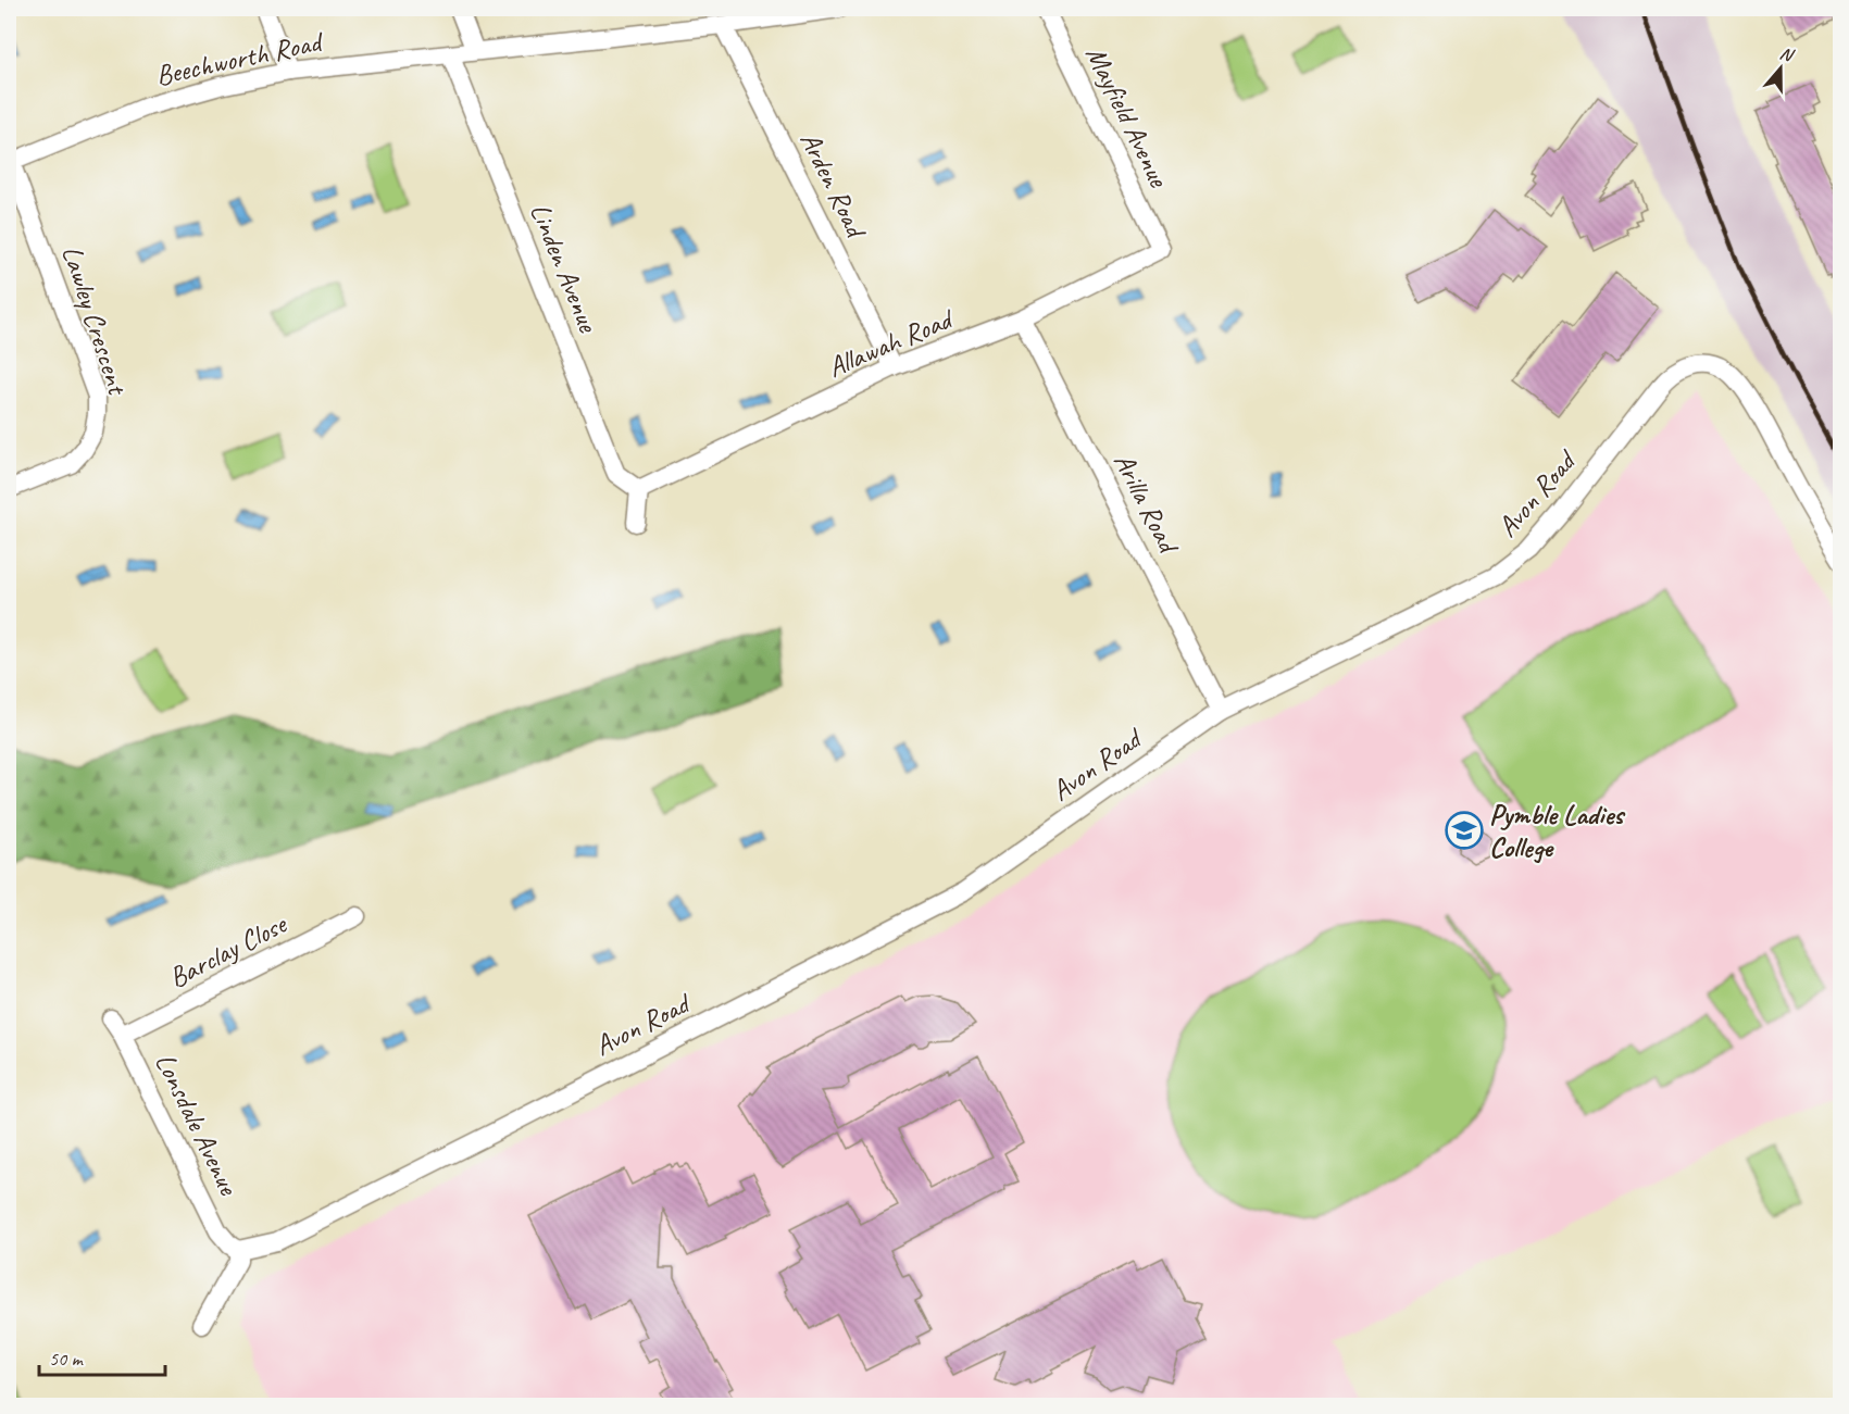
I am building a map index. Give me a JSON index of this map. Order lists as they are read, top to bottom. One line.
{"streets":{"street":["Beechworth Road","Mayfield Avenue","Arden Road","Linden Avenue","Lawley Crescent","Allawah Road","Avon Road","Arilla Road","Barclay Close","Lonsdale Avenue"]},"crossings":[["Beechworth Road","Arden Road"],["Beechworth Road","Linden Avenue"],["Beechworth Road","Lawley Crescent"],["Mayfield Avenue","Allawah Road"],["Arden Road","Allawah Road"],["Linden Avenue","Allawah Road"],["Allawah Road","Arilla Road"],["Avon Road","Arilla Road"],["Avon Road","Lonsdale Avenue"],["Barclay Close","Lonsdale Avenue"]],"places":{"school or university":["Pymble Ladies College"]},"scale_bar":"50 m","north":"top"}
